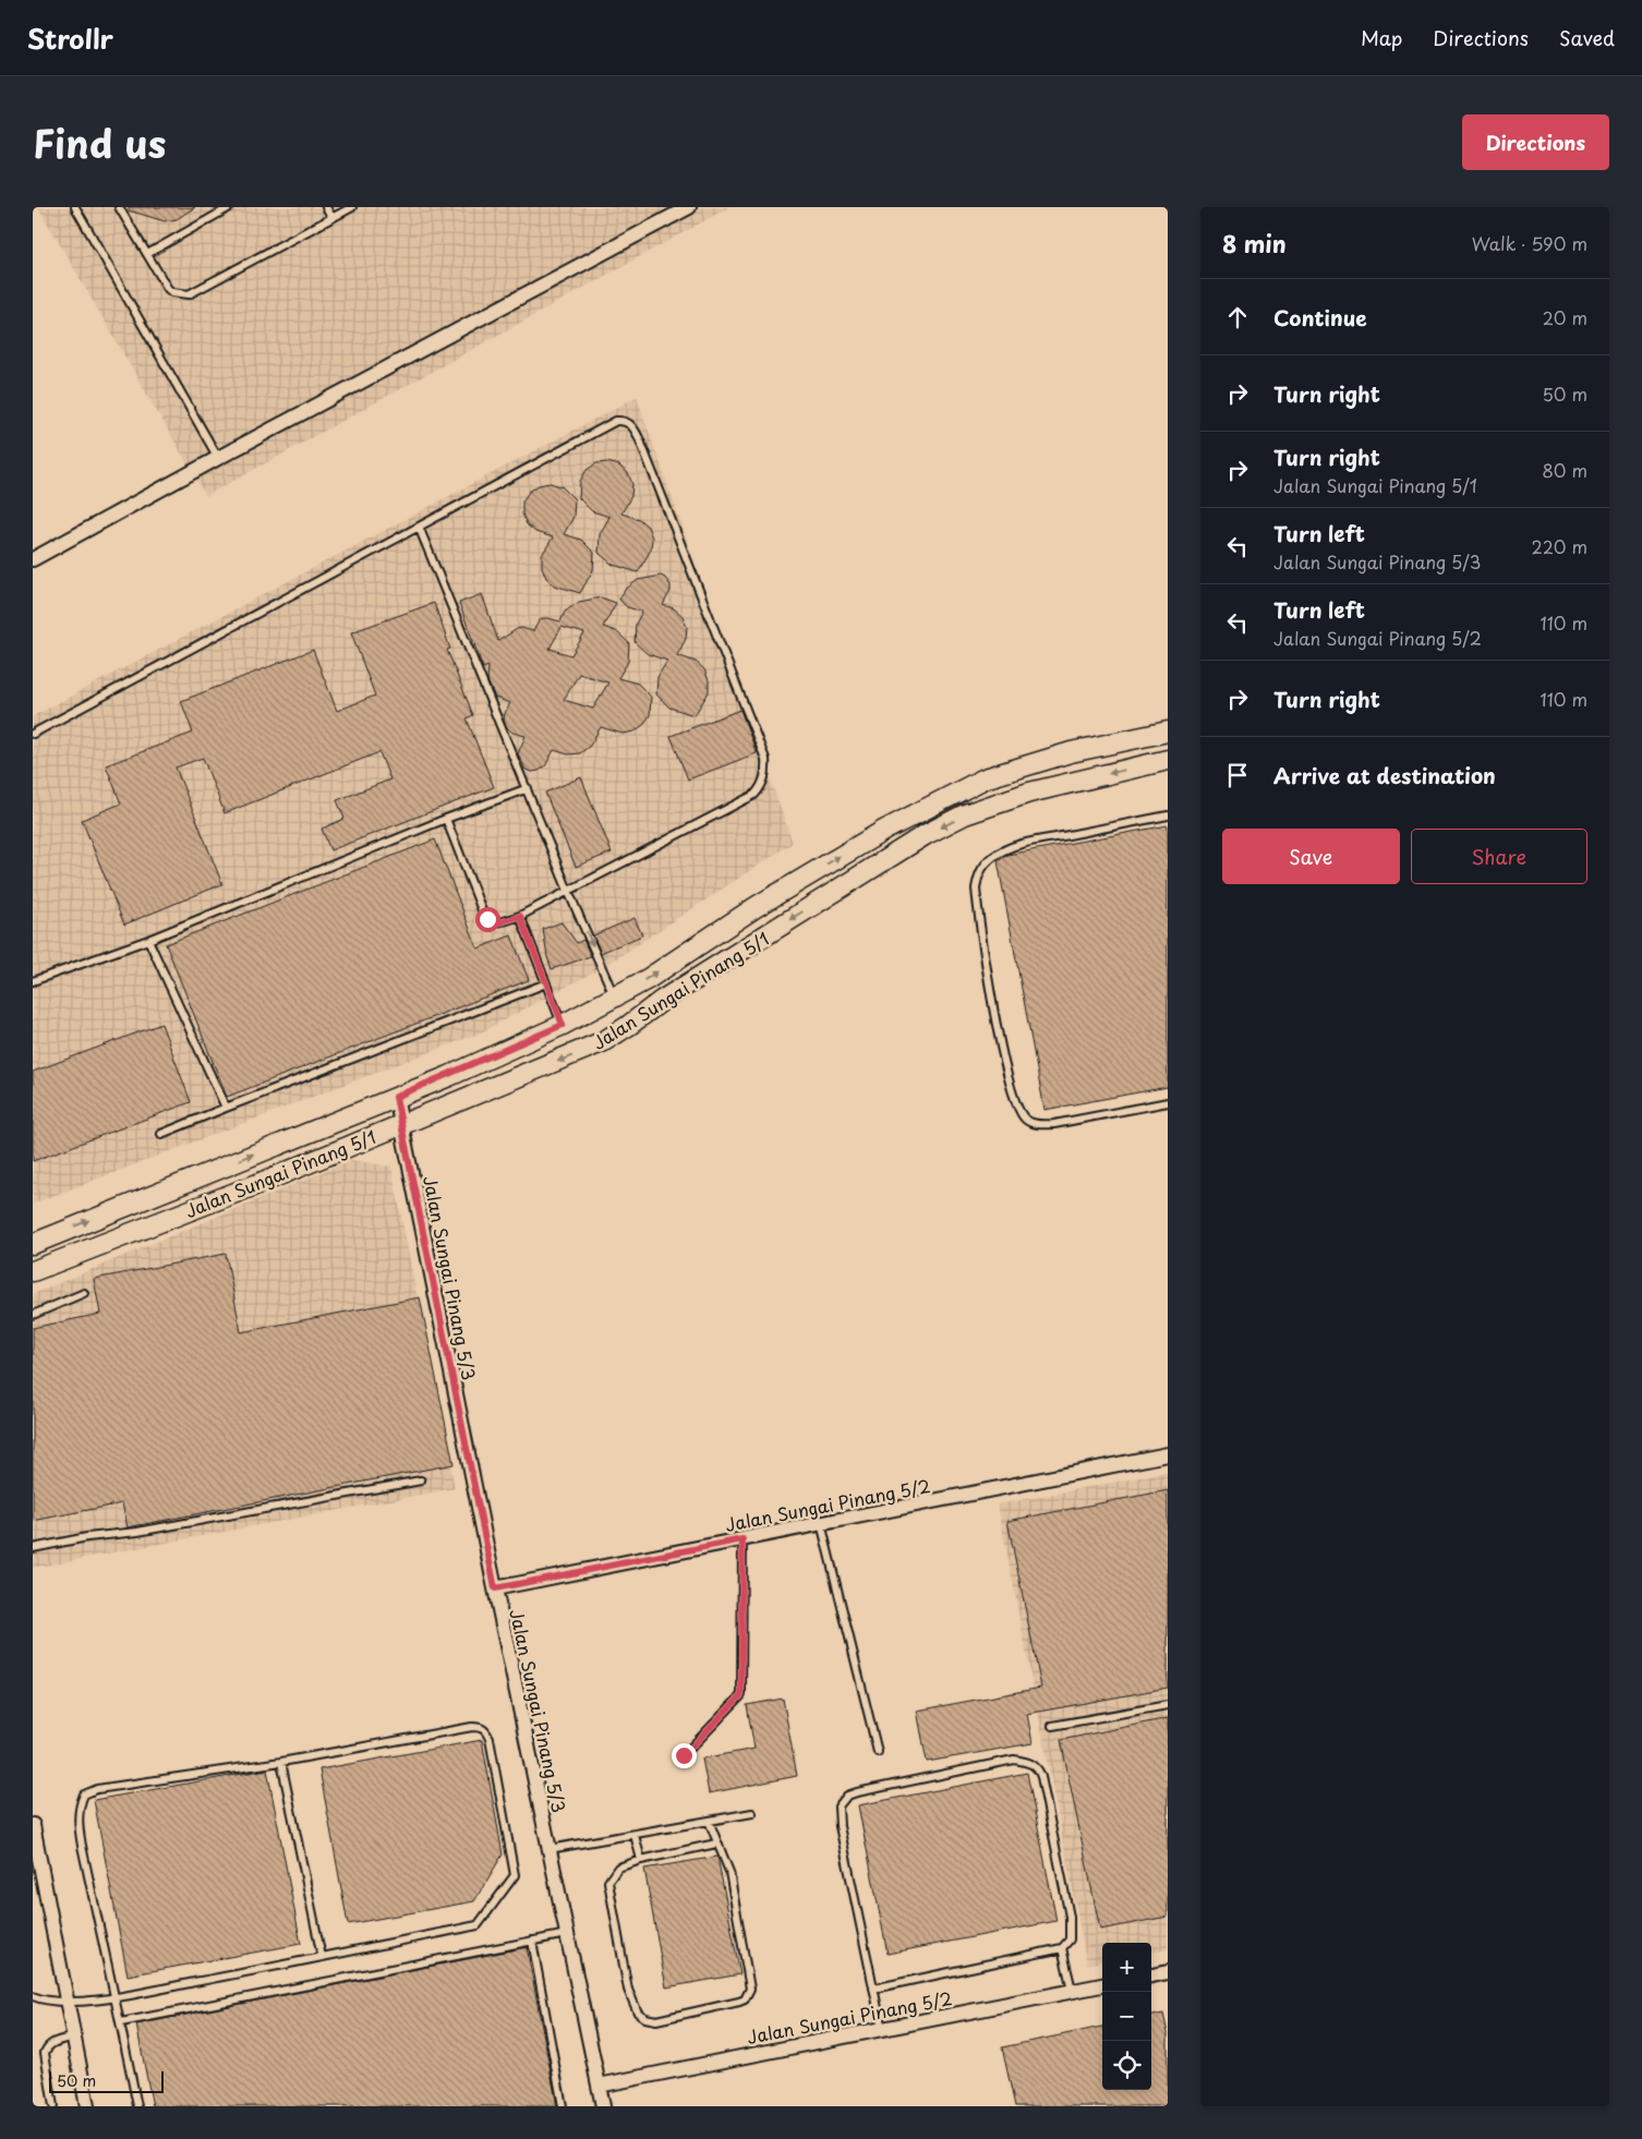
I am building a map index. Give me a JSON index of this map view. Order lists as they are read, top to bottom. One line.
{"streets":{"street":["Jalan Sungai Pinang 5/1","Jalan Sungai Pinang 5/3","Jalan Sungai Pinang 5/2"]},"crossings":[["Jalan Sungai Pinang 5/1","Jalan Sungai Pinang 5/3"],["Jalan Sungai Pinang 5/3","Jalan Sungai Pinang 5/2"]],"scale_bar":"50 m","page":{"header":"Strollr","nav":["Map","Directions","Saved"],"title":"Find us","buttons":["Directions",["Save","Share"]],"heading":["8 min","Walk · 590 m"],"list":[["Continue","20 m"],["Turn right","50 m"],["Turn right","Jalan Sungai Pinang 5/1","80 m"],["Turn left","Jalan Sungai Pinang 5/3","220 m"],["Turn left","Jalan Sungai Pinang 5/2","110 m"],["Turn right","110 m"],"Arrive at destination"],"map_buttons":["+","−"],"scale":"50 m"}}
